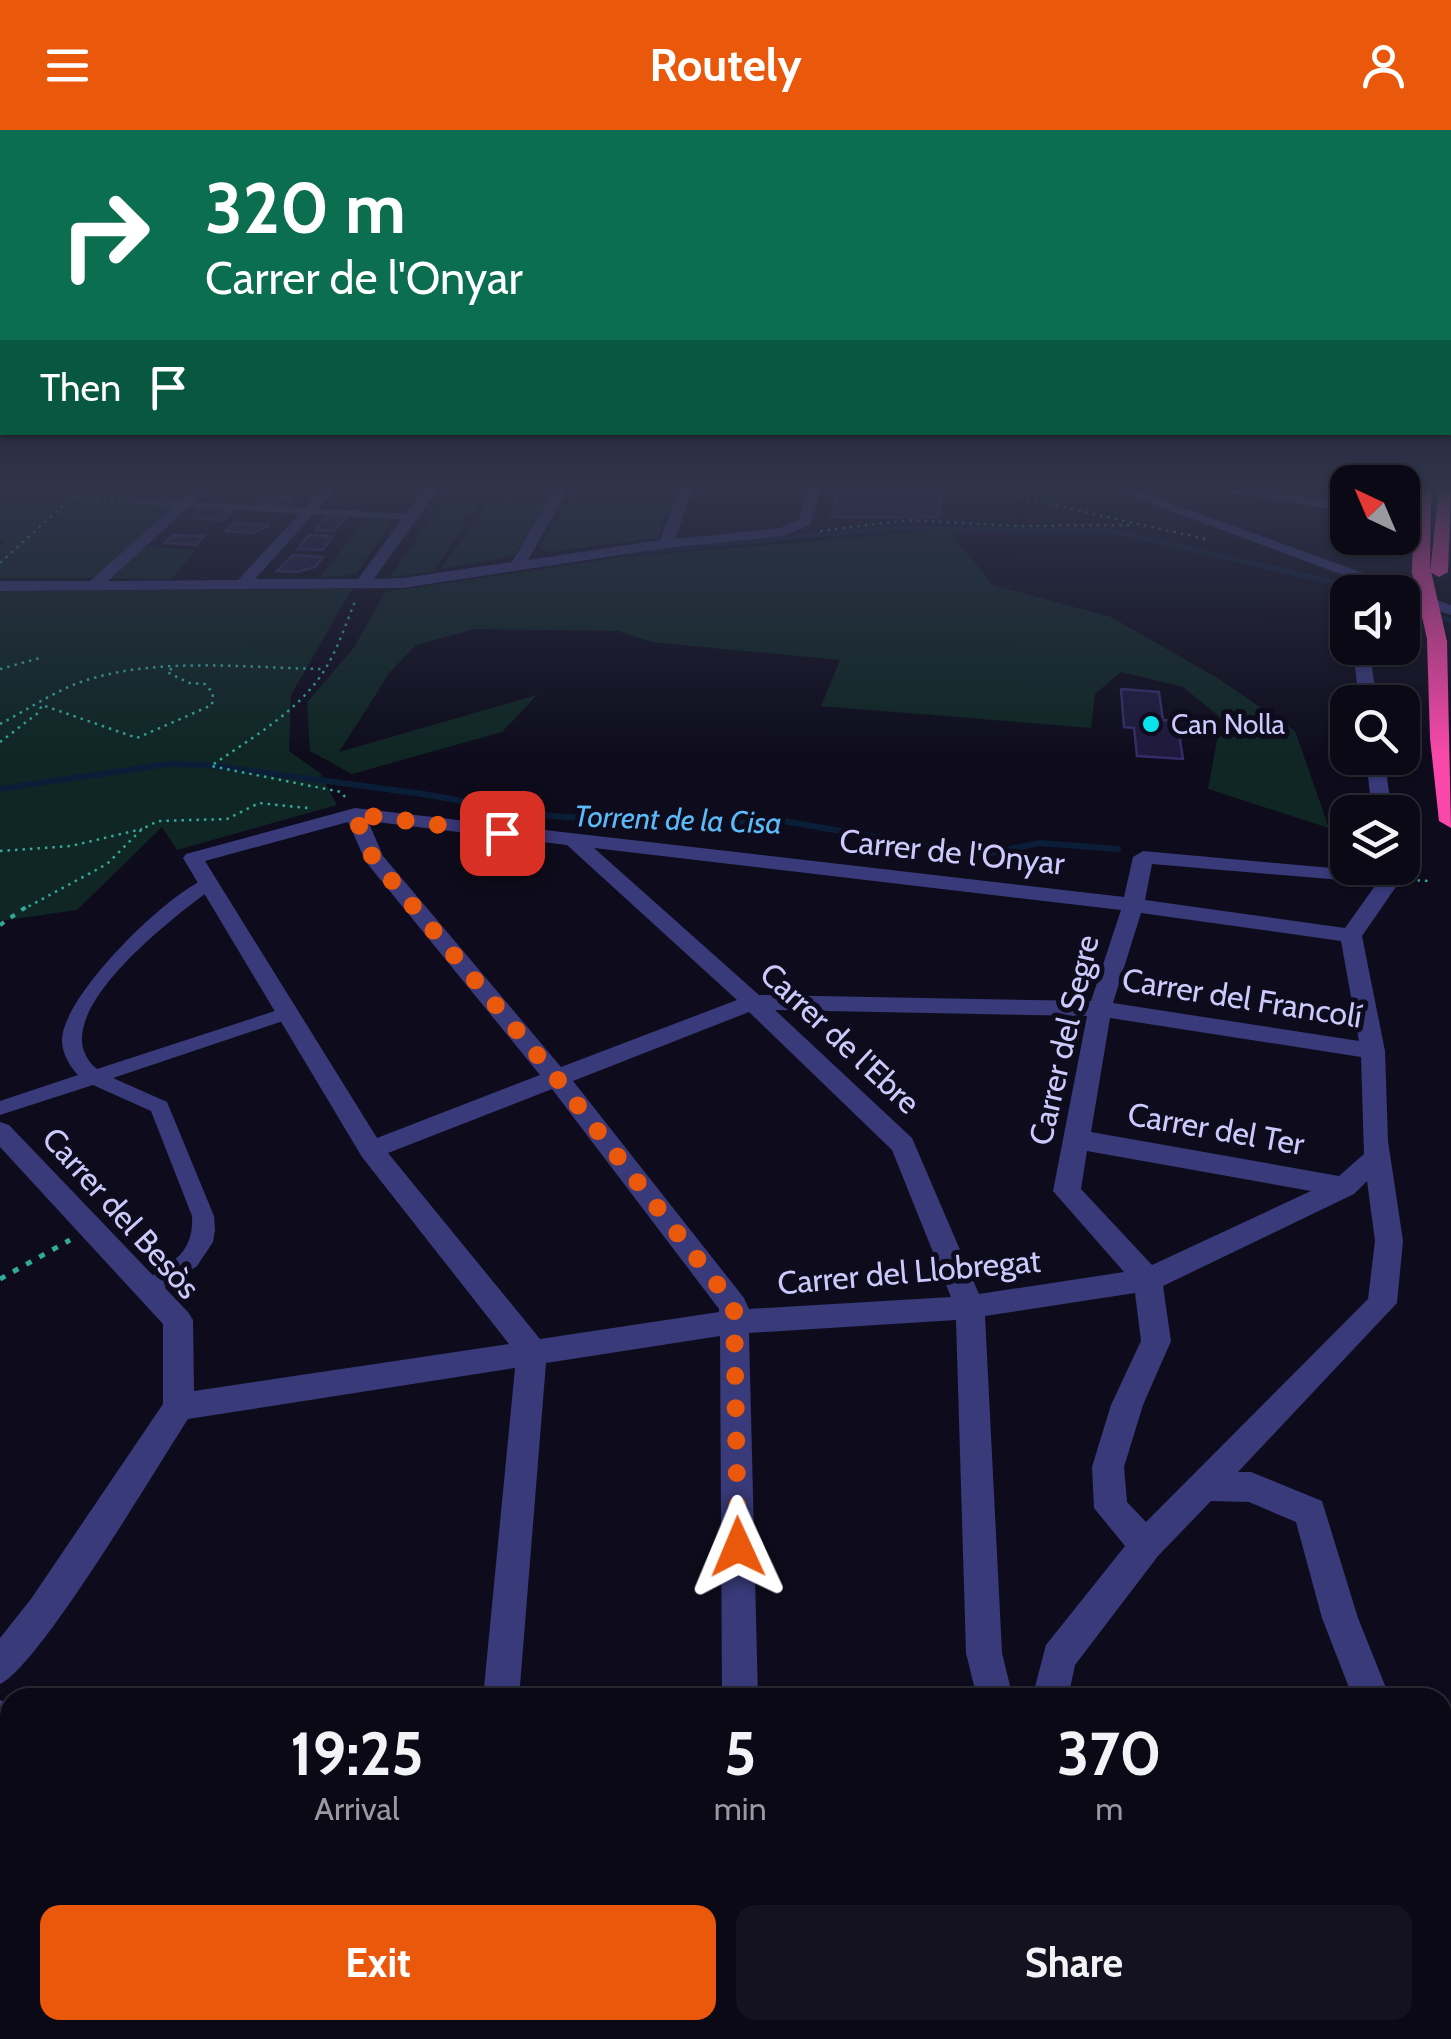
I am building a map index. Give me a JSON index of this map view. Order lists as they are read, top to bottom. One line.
{"streets":{"street":["Carrer de l'Onyar","Carrer del Francolí","Carrer de l'Ebre","Carrer del Segre","Carrer del Ter","Carrer del Besòs","Carrer del Llobregat"]},"crossings":[["Carrer de l'Onyar","Carrer de l'Ebre"],["Carrer de l'Onyar","Carrer del Segre"],["Carrer del Francolí","Carrer de l'Ebre"],["Carrer del Francolí","Carrer del Segre"],["Carrer de l'Ebre","Carrer del Llobregat"],["Carrer del Segre","Carrer del Ter"],["Carrer del Segre","Carrer del Llobregat"],["Carrer del Ter","Carrer del Llobregat"],["Carrer del Besòs","Carrer del Llobregat"]],"water":["Torrent de la Cisa"],"places":["Can Nolla"],"north":"top left","page":{"header":"Routely","turn":["320 m","Carrer de l'Onyar"],"then":"Then","eta":["19:25","Arrival","5","min","370","m"],"buttons":["Exit","Share"]}}
